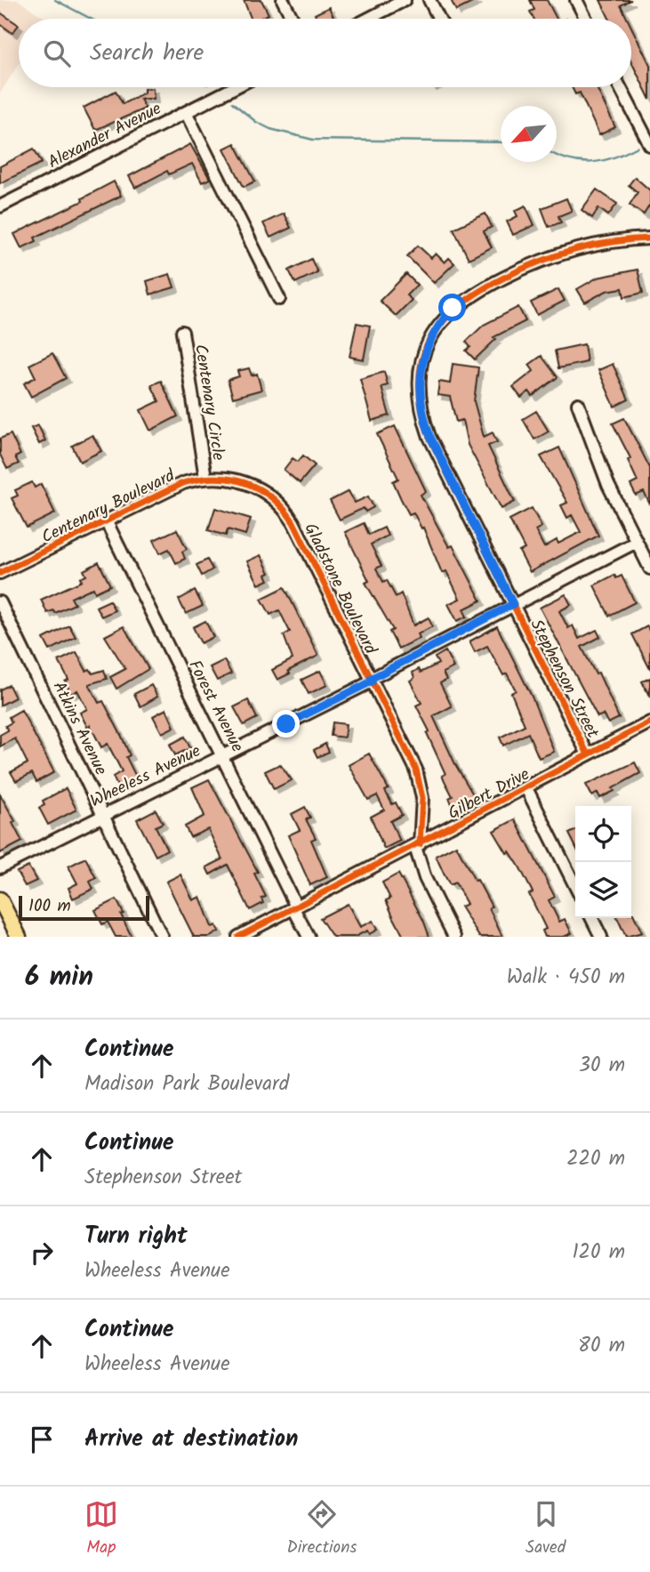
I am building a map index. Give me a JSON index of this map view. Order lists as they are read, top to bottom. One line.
{"streets":{"street":["Alexander Avenue","Centenary Circle","Centenary Boulevard","Gladstone Boulevard","Stephenson Street","Forest Avenue","Atkins Avenue","Wheeless Avenue","Gilbert Drive"]},"crossings":[["Centenary Circle","Centenary Boulevard"],["Centenary Boulevard","Gladstone Boulevard"],["Centenary Boulevard","Forest Avenue"],["Gladstone Boulevard","Wheeless Avenue"],["Gladstone Boulevard","Gilbert Drive"],["Stephenson Street","Wheeless Avenue"],["Stephenson Street","Gilbert Drive"],["Forest Avenue","Wheeless Avenue"],["Forest Avenue","Gilbert Drive"],["Atkins Avenue","Wheeless Avenue"]],"scale_bar":"100 m","north":"bottom left","page":{"search":"Search here","scale":"100 m","heading":["6 min","Walk · 450 m"],"list":[["Continue","Madison Park Boulevard","30 m"],["Continue","Stephenson Street","220 m"],["Turn right","Wheeless Avenue","120 m"],["Continue","Wheeless Avenue","80 m"],"Arrive at destination"],"nav":["Map","Directions","Saved"]}}
